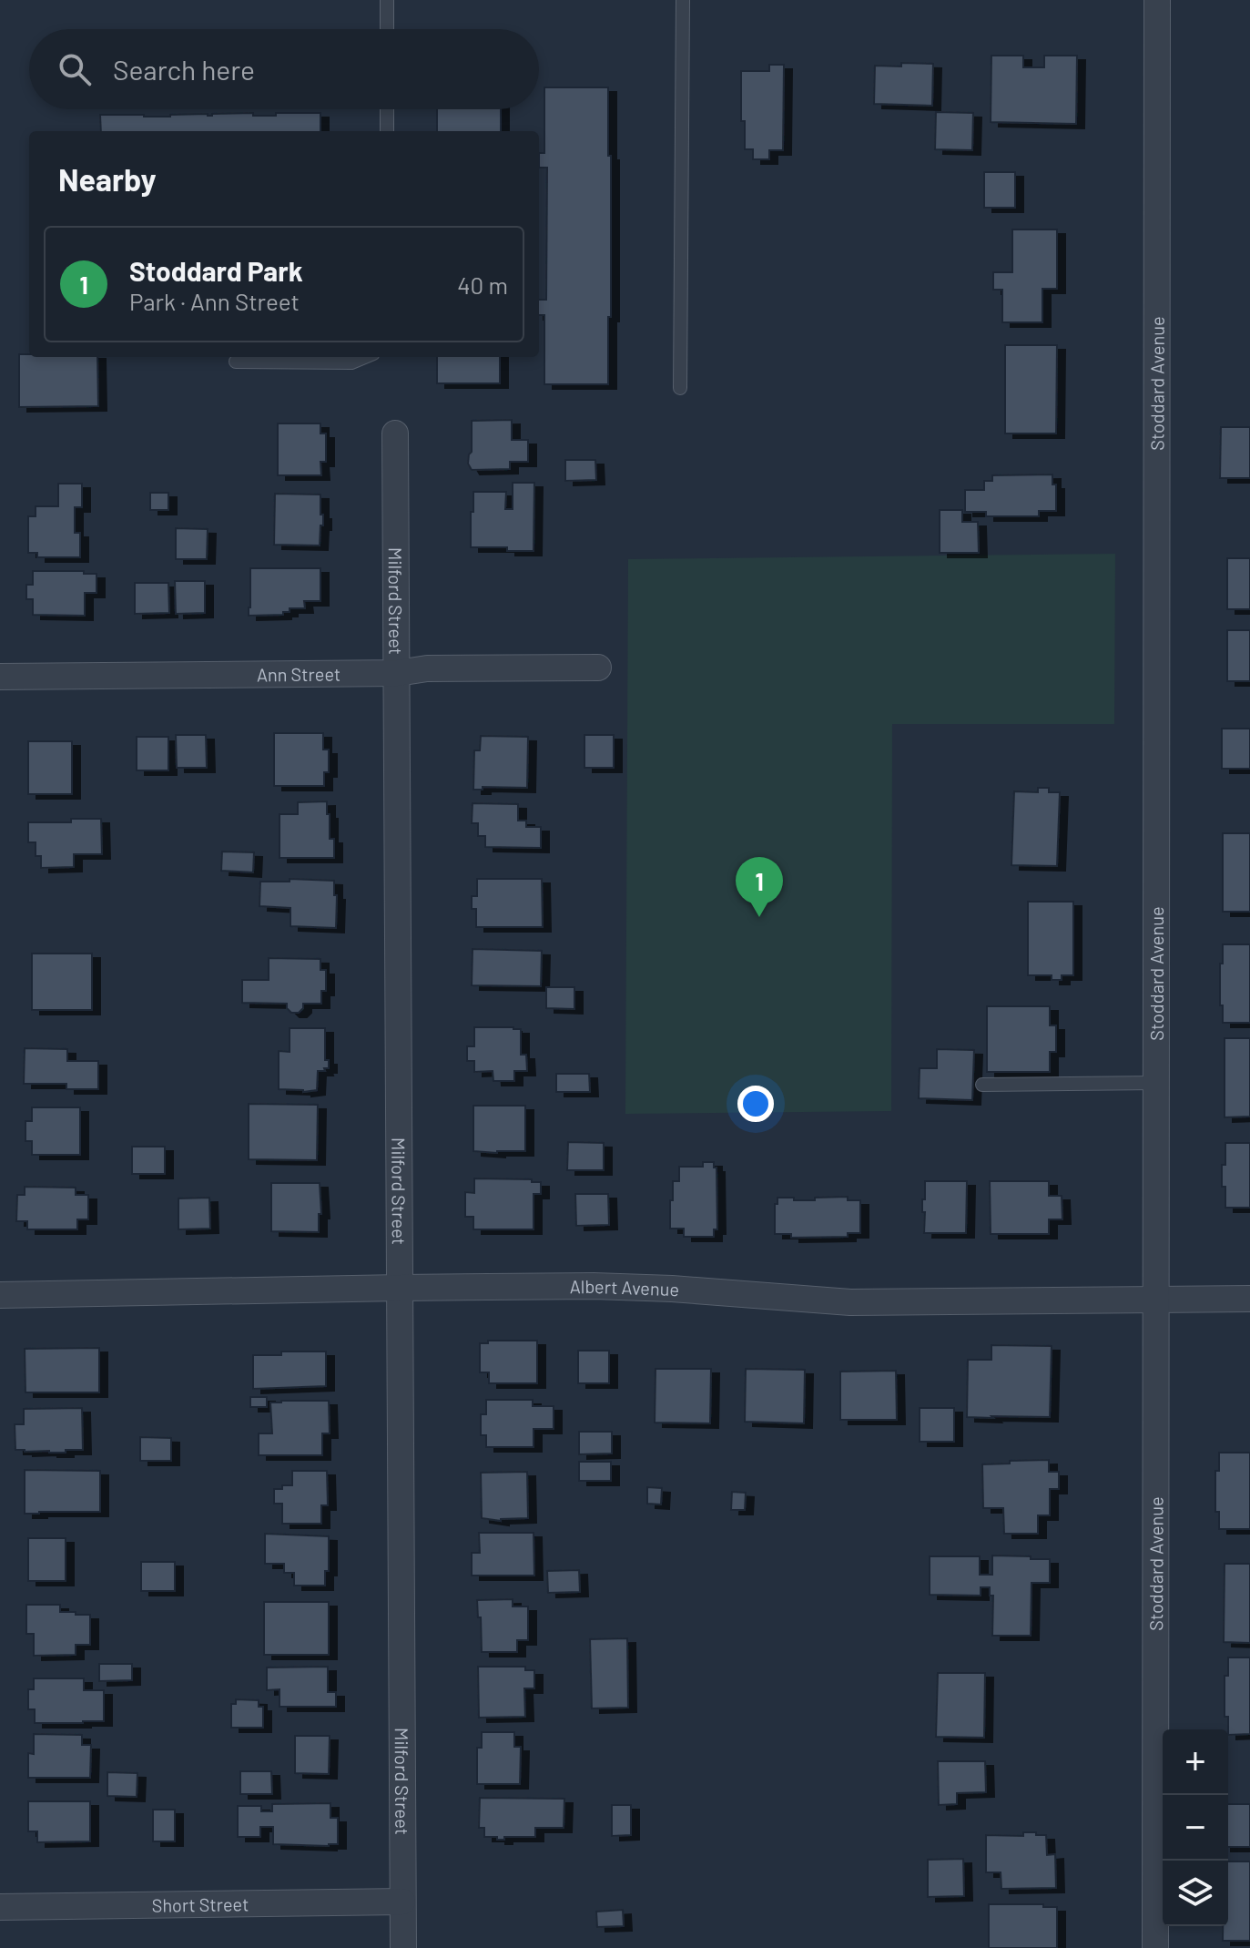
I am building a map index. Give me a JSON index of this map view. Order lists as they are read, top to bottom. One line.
{"streets":{"street":["Stoddard Avenue","Milford Street","Ann Street","Albert Avenue","Short Street"]},"crossings":[["Stoddard Avenue","Albert Avenue"],["Milford Street","Ann Street"],["Milford Street","Albert Avenue"],["Milford Street","Short Street"]],"page":{"search":"Search here","heading":"Nearby","list":[{"mark":"1","name":"Stoddard Park","note":"Park · Ann Street","value":"40 m"}],"pins":"1","map_buttons":["+","−"]}}
